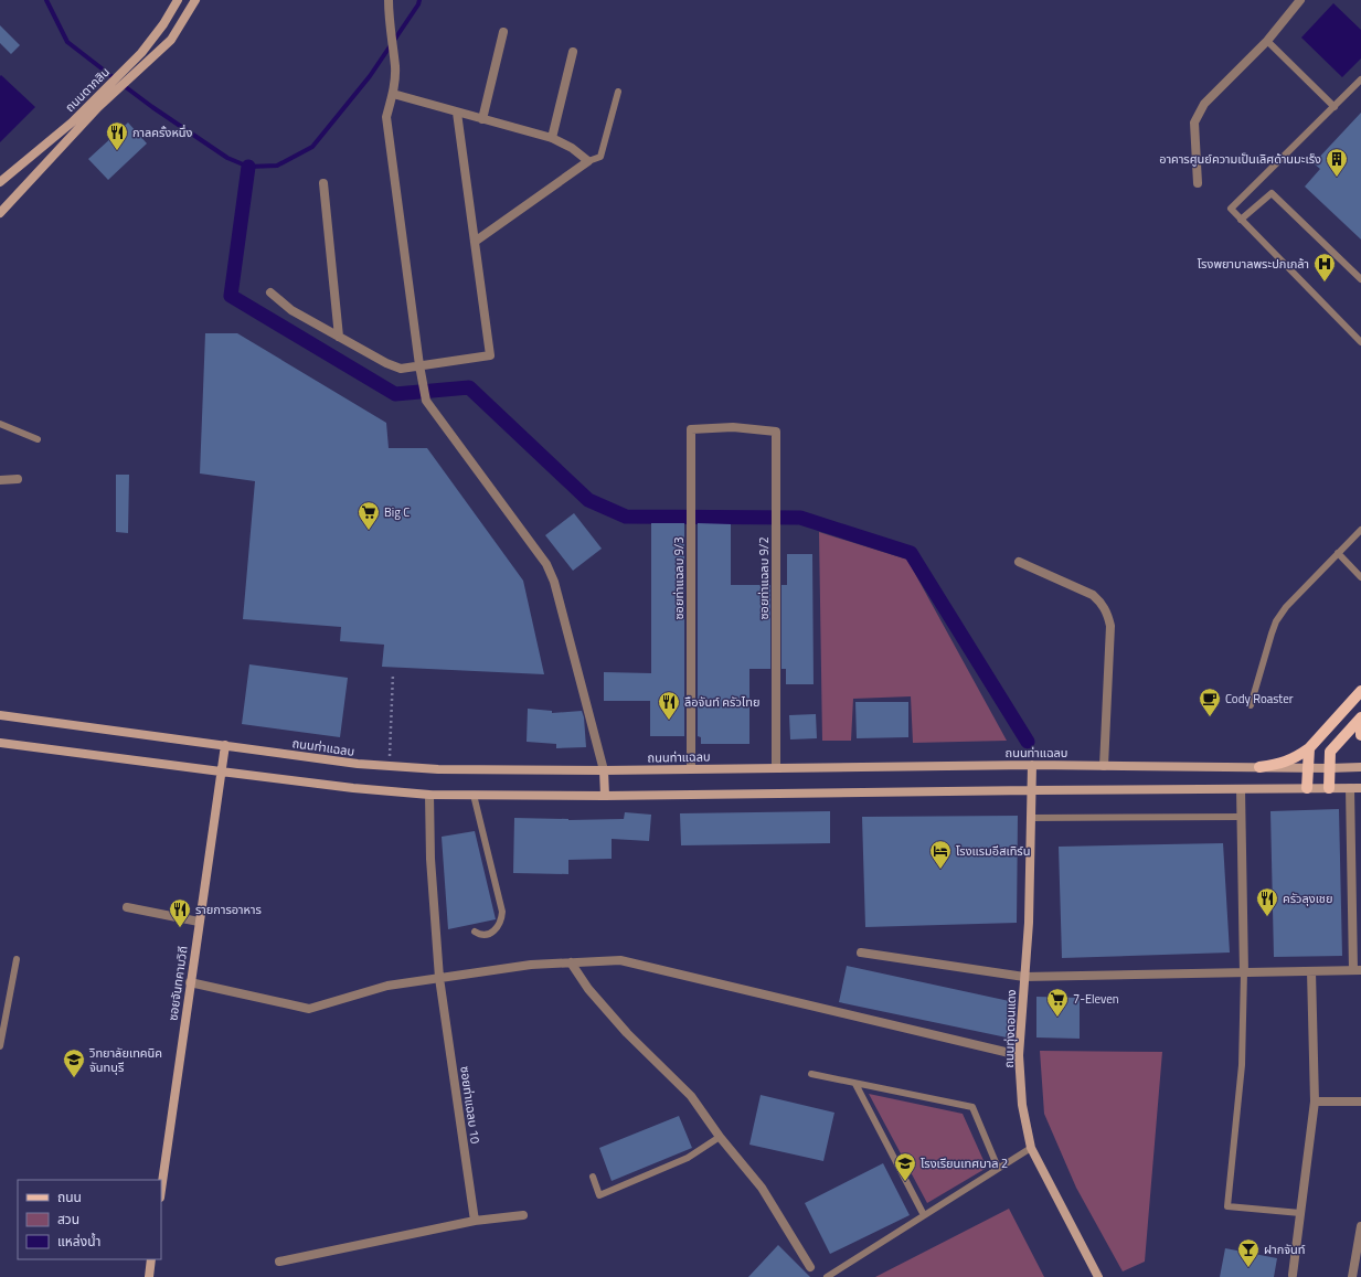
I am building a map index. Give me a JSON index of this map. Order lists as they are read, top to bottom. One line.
{"streets":{"main road":["ถนนตากสิน","ถนนท่าแฉลบ","ซอยจันทคามวิถี","ถนนทุ่งดอนแดง"],"street":["ซอยท่าแฉลบ 9/3","ซอยท่าแฉลบ 9/2","ซอยท่าแฉลบ 10"]},"crossings":[["ซอยท่าแฉลบ 9/3","ซอยท่าแฉลบ 9/2"],["ซอยท่าแฉลบ 9/3","ถนนท่าแฉลบ"],["ซอยท่าแฉลบ 9/2","ถนนท่าแฉลบ"],["ถนนท่าแฉลบ","ซอยจันทคามวิถี"],["ถนนท่าแฉลบ","ถนนทุ่งดอนแดง"]],"places":{"restaurant":["กาลครั้งหนึ่ง","ลือจันท์ ครัวไทย","ครัวลุงเชย","รายการอาหาร"],"building":["อาคารศูนย์ความเป็นเลิศด้านมะเร็ง"],"hospital":["โรงพยาบาลพระปกเกล้า"],"supermarket":["Big C","7-Eleven"],"cafe":["Cody Roaster"],"hotel":["โรงแรมอีสเทิร์น"],"school or university":["วิทยาลัยเทคนิค จันทบุรี","โรงเรียนเทศบาล 2"],"bar":["ฝากจันท์"]},"legend":["ถนน","สวน","แหล่งน้ำ"]}
